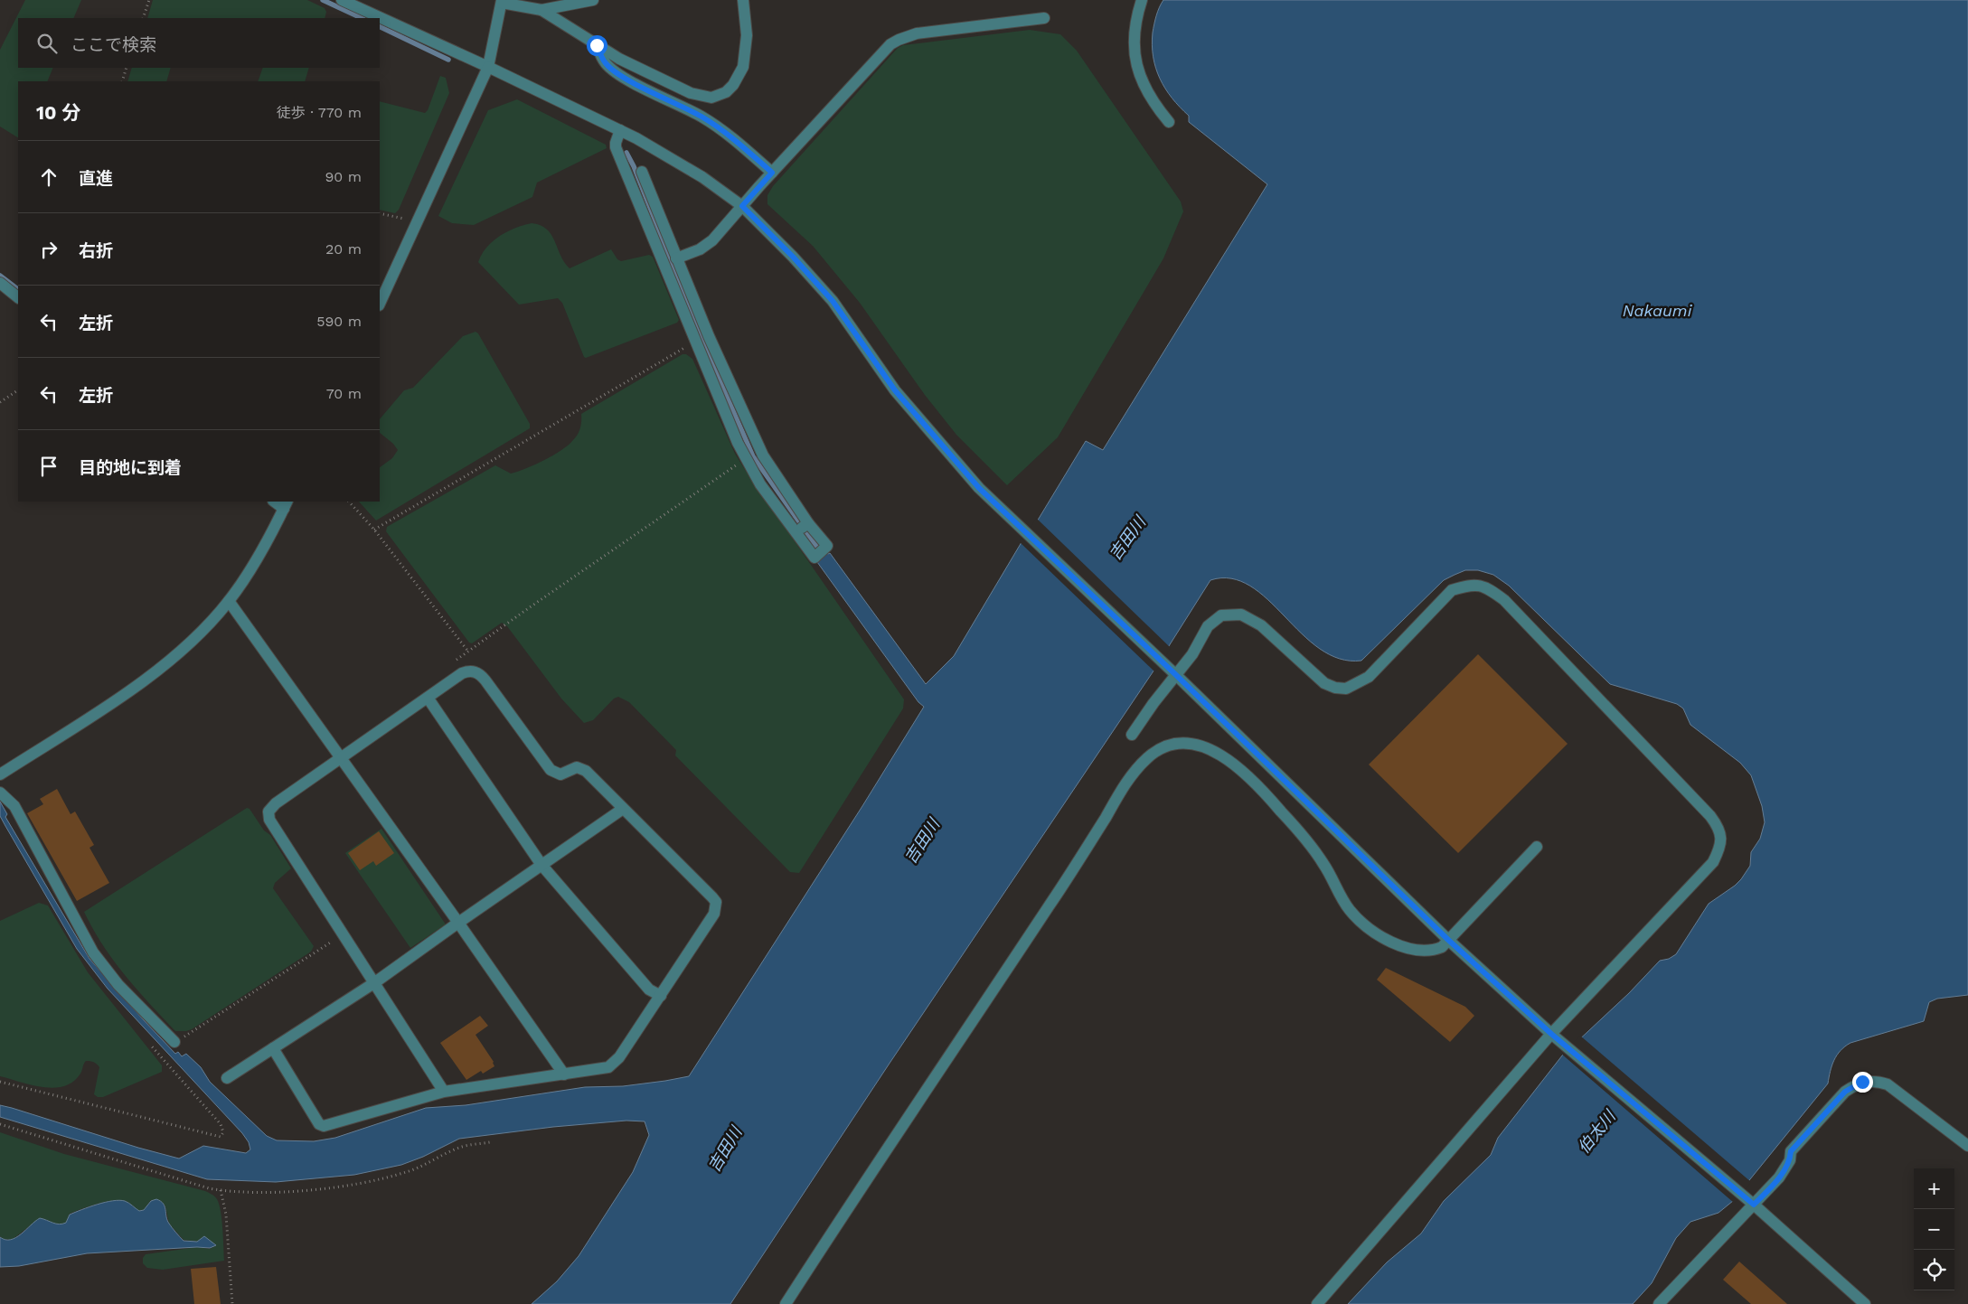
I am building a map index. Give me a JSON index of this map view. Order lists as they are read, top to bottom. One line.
{"water":["Nakaumi","吉田川","伯太川"],"page":{"search":"ここで検索","heading":["10 分","徒歩 · 770 m"],"list":[["直進","90 m"],["右折","20 m"],["左折","590 m"],["左折","70 m"],"目的地に到着"],"map_buttons":["+","−"]}}
